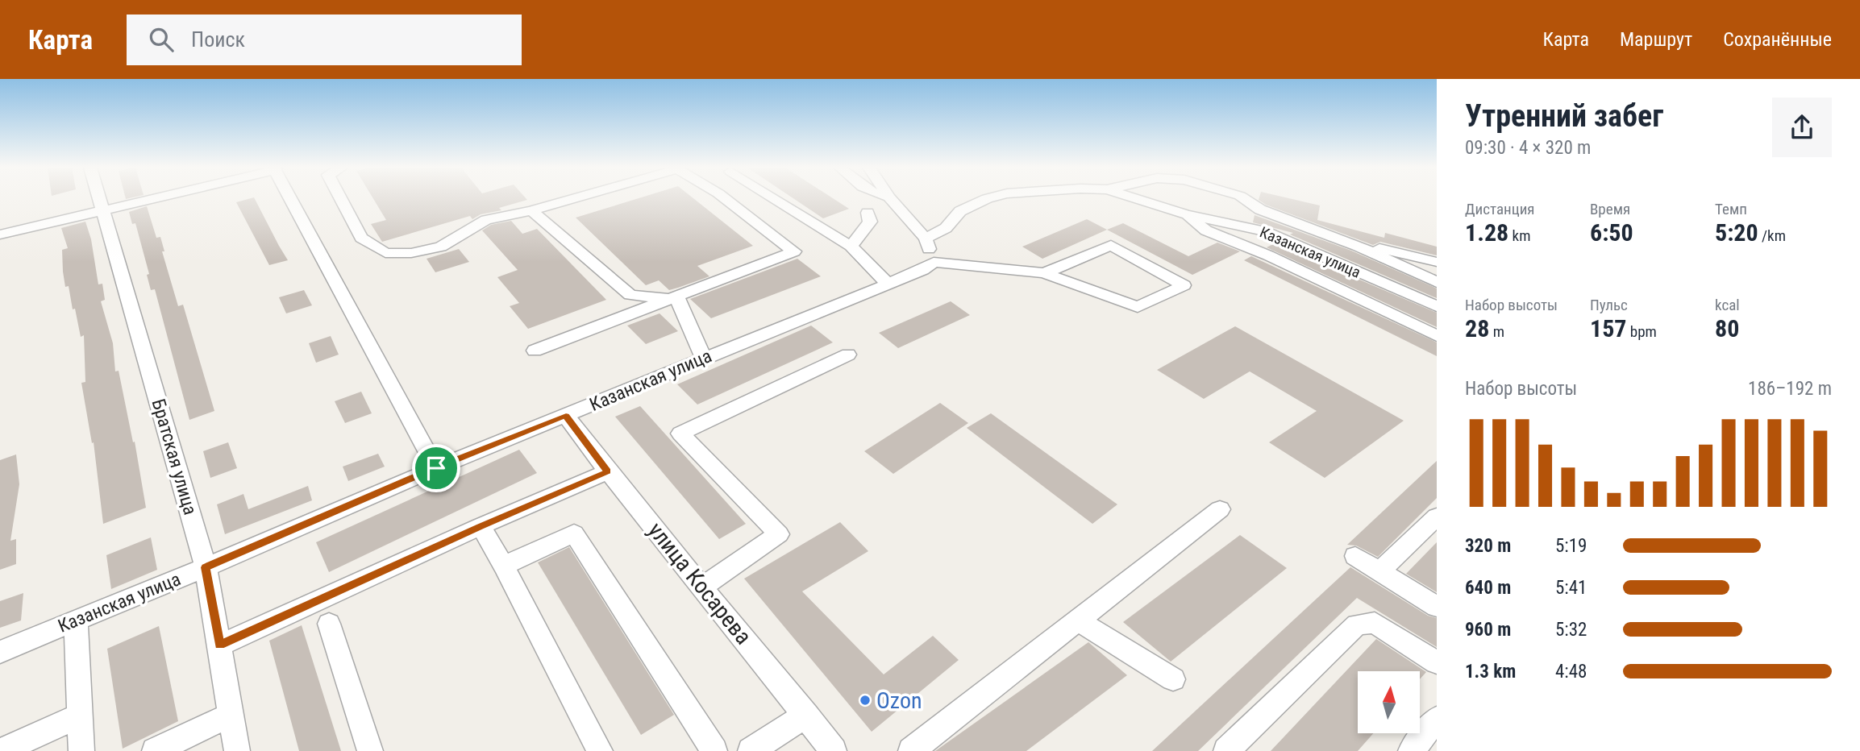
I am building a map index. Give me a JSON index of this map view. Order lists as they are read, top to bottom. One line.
{"streets":{"street":["Казанская улица","Братская улица","улица Косарева"]},"crossings":[["Казанская улица","Братская улица"],["Казанская улица","улица Косарева"]],"places":["Ozon"],"north":"top","page":{"header":"Карта","search":"Поиск","nav":["Карта","Маршрут","Сохранённые"],"heading":["Утренний забег","09:30 · 4 × 320 m"],"stats":[["Дистанция","1.28 km"],["Время","6:50"],["Темп","5:20 /km"],["Набор высоты","28 m"],["Пульс","157 bpm"],["kcal","80"]],"chart":["Набор высоты","186–192 m"],"list":[{"name":"320 m","note":"5:19"},{"name":"640 m","note":"5:41"},{"name":"960 m","note":"5:32"},{"name":"1.3 km","note":"4:48"}]}}
